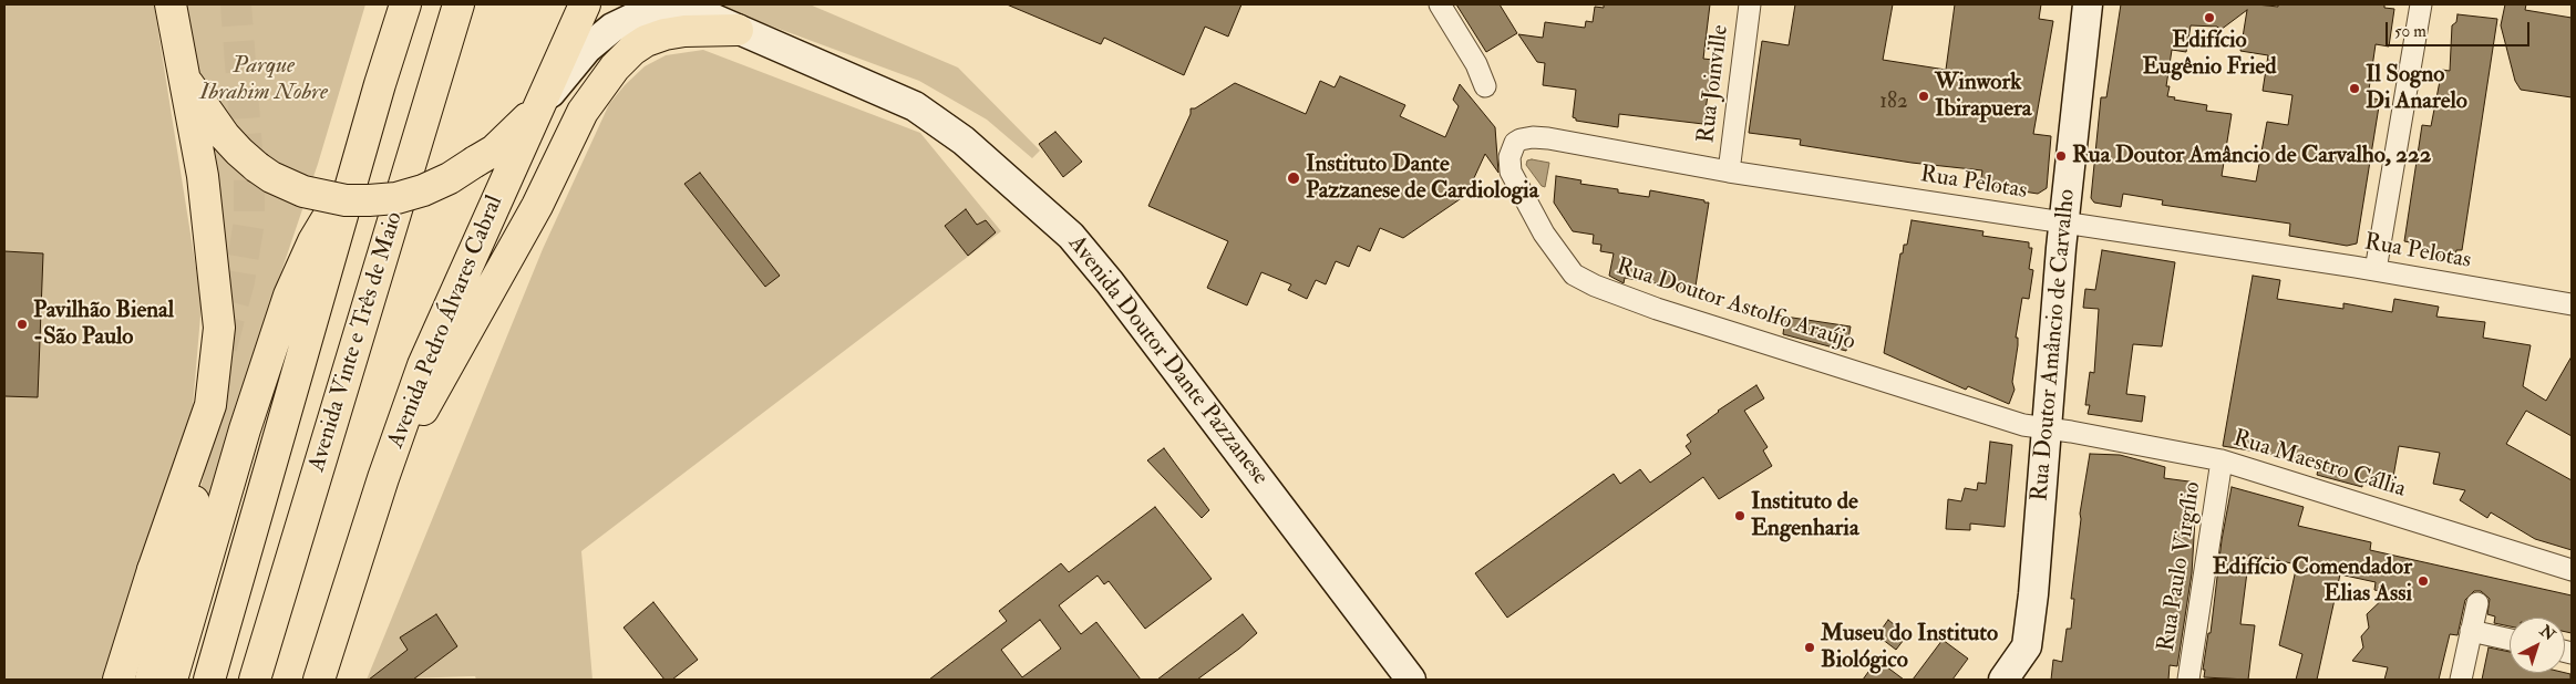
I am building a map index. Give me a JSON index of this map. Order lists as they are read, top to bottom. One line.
{"streets":{"main road":["Avenida Pedro Álvares Cabral","Avenida Vinte e Três de Maio"],"street":["Rua Joinville","Rua Pelotas","Rua Doutor Astolfo Araújo","Rua Doutor Amâncio de Carvalho","Avenida Doutor Dante Pazzanese","Rua Maestro Cállia","Rua Paulo Virgílio"]},"crossings":[["Rua Joinville","Rua Pelotas"],["Rua Pelotas","Rua Doutor Astolfo Araújo"],["Rua Pelotas","Rua Doutor Amâncio de Carvalho"],["Rua Doutor Astolfo Araújo","Rua Doutor Amâncio de Carvalho"],["Rua Doutor Astolfo Araújo","Rua Maestro Cállia"],["Avenida Pedro Álvares Cabral","Avenida Doutor Dante Pazzanese"],["Rua Doutor Amâncio de Carvalho","Rua Maestro Cállia"],["Rua Maestro Cállia","Rua Paulo Virgílio"]],"parks":["Parque Ibrahim Nobre"],"places":["Edifício Eugênio Fried","Il Sogno Di Anarelo","Winwork Ibirapuera","Rua Doutor Amâncio de Carvalho, 222","Instituto Dante Pazzanese de Cardiologia","Pavilhão Bienal -São Paulo","Instituto de Engenharia","Edifício Comendador Elias Assi","Museu do Instituto Biológico"],"house_numbers":["182"],"scale_bar":"50 m","north":"top right"}
